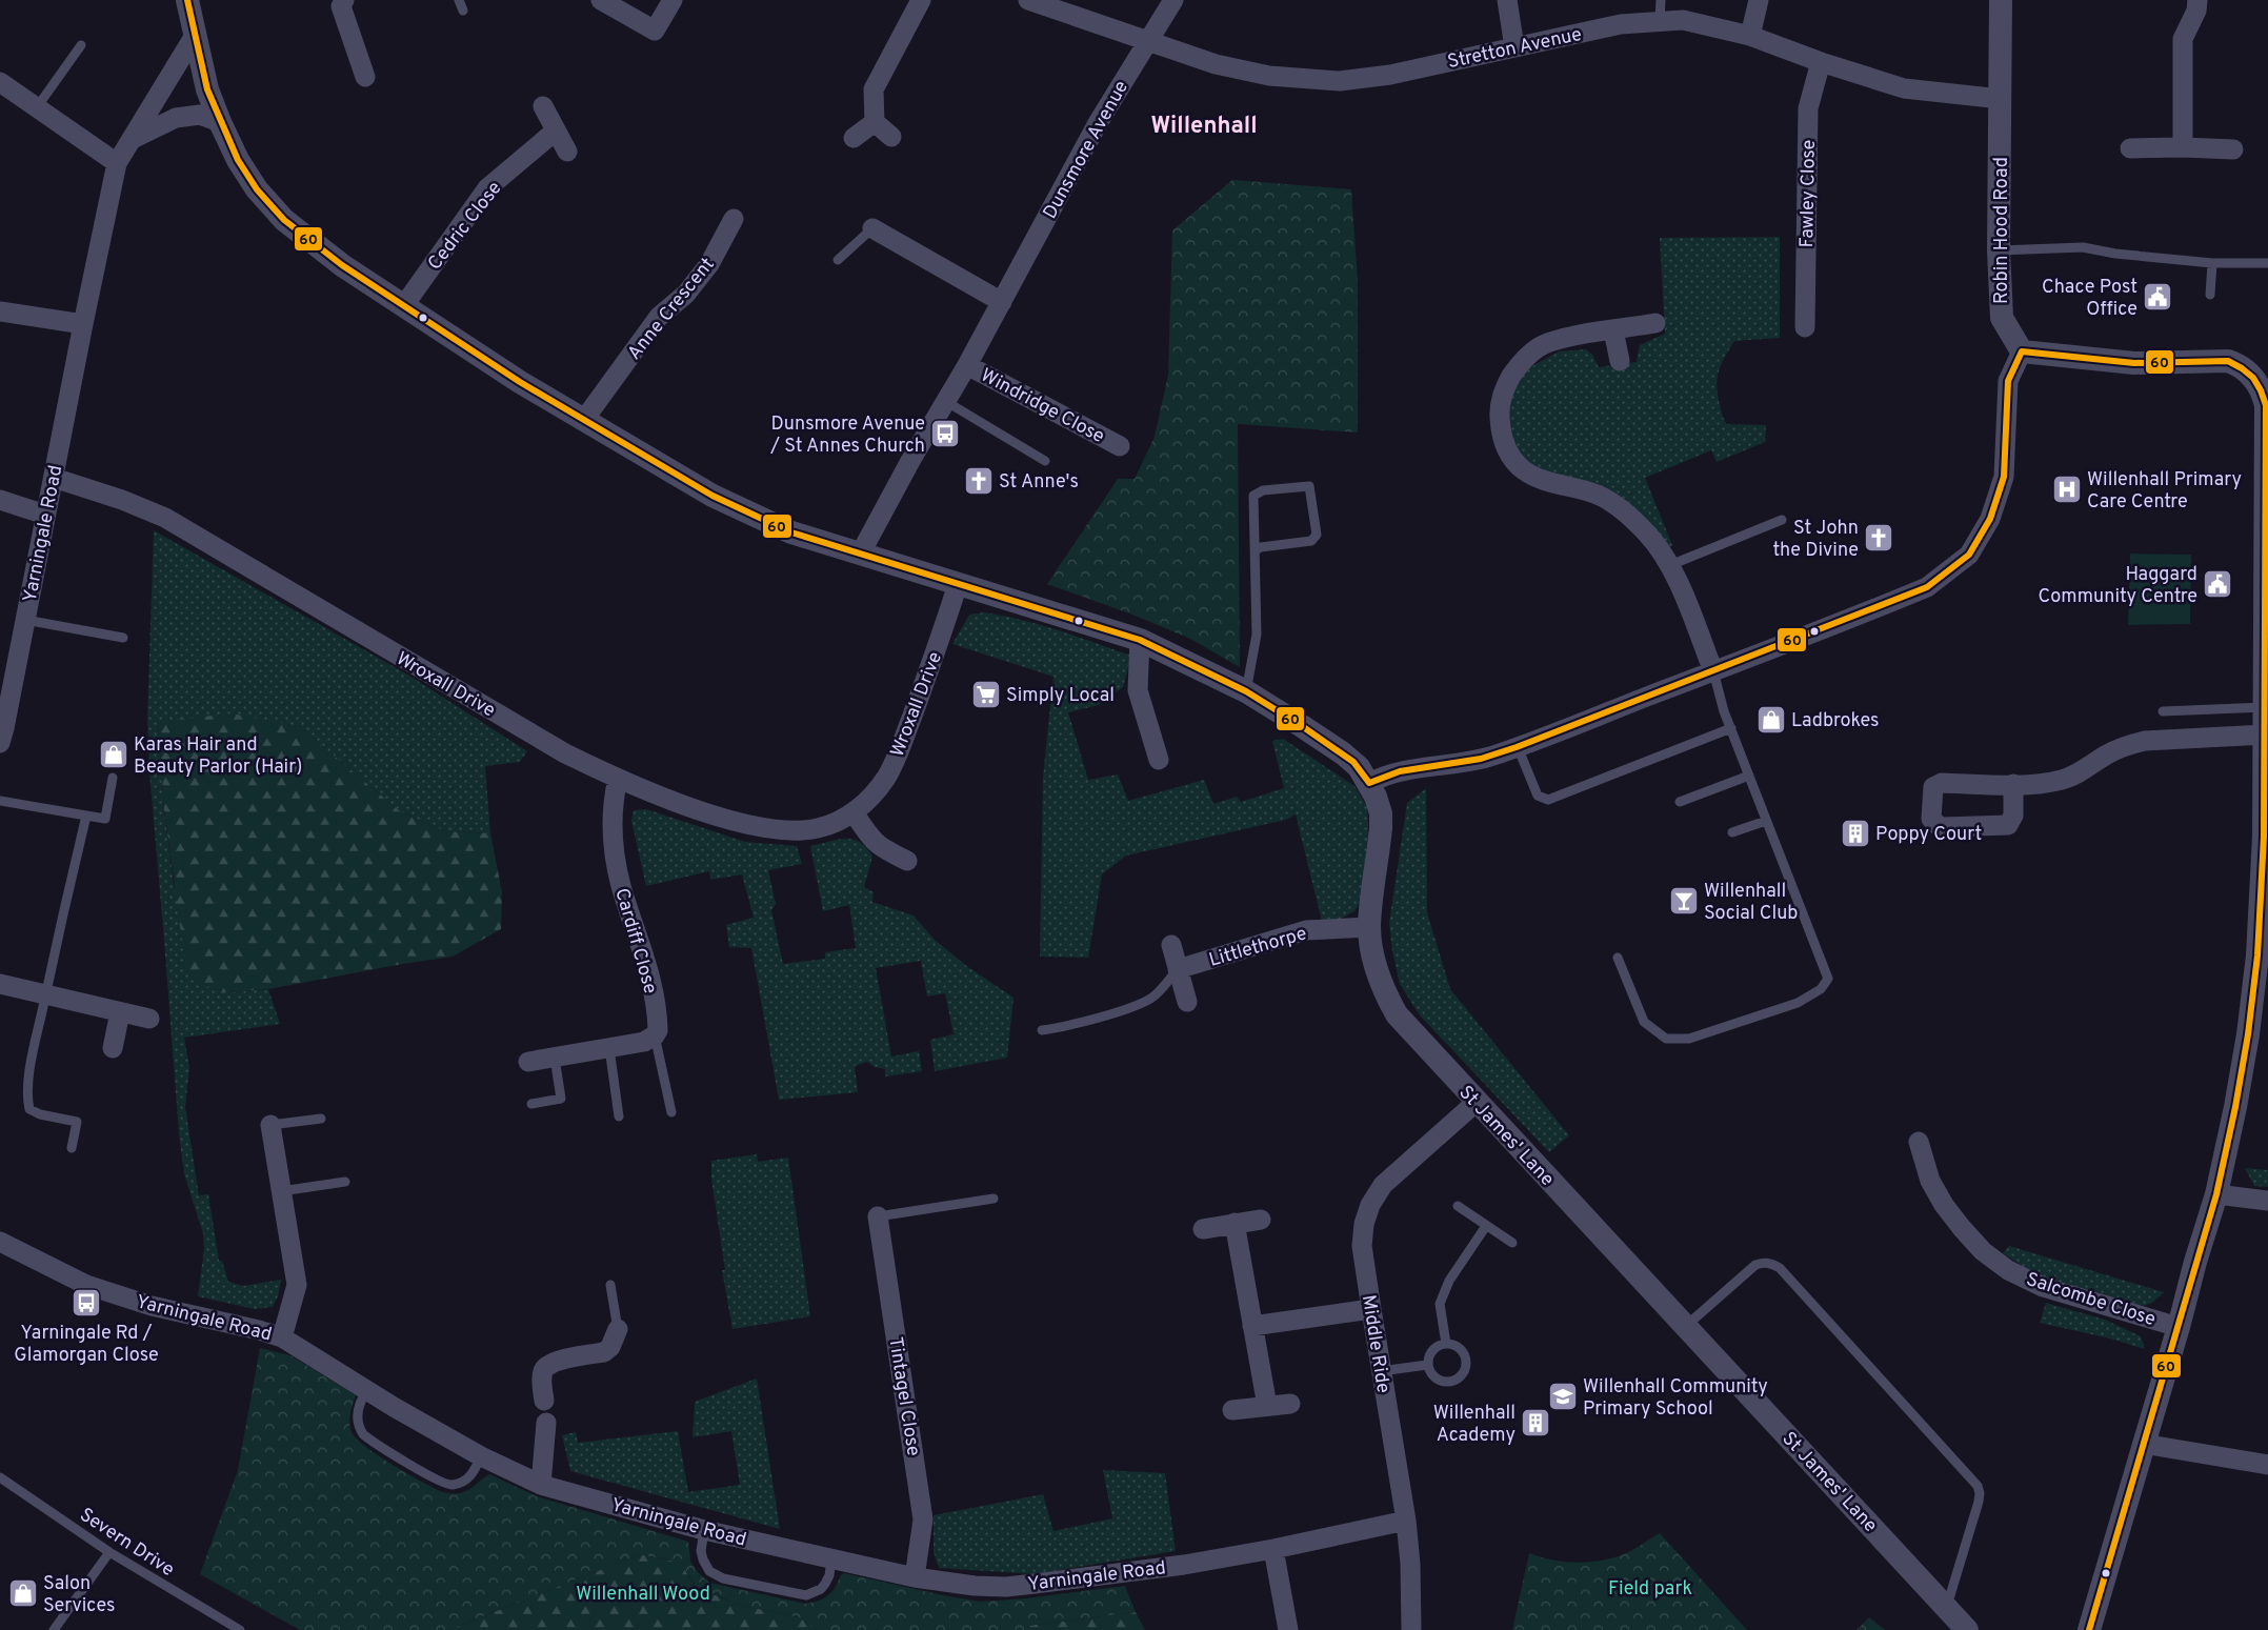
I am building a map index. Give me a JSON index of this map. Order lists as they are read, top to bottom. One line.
{"streets":{"street":["Stretton Avenue","Dunsmore Avenue","Fawley Close","Cedric Close","Robin Hood Road","Anne Crescent","Windridge Close","Yarningale Road","Wroxall Drive","Cardiff Close","Littlethorpe","St James' Lane","Salcombe Close","Middle Ride","Tintagel Close"],"lane":["Severn Drive"]},"crossings":[["Stretton Avenue","Dunsmore Avenue"],["Stretton Avenue","Fawley Close"],["Stretton Avenue","Robin Hood Road"],["Dunsmore Avenue","Windridge Close"],["Dunsmore Avenue","St James' Lane"],["Cedric Close","St James' Lane"],["Anne Crescent","St James' Lane"],["Yarningale Road","Wroxall Drive"],["Yarningale Road","St James' Lane"],["Yarningale Road","Middle Ride"],["Yarningale Road","Tintagel Close"],["Wroxall Drive","Cardiff Close"],["Wroxall Drive","St James' Lane"],["Littlethorpe","St James' Lane"],["St James' Lane","Middle Ride"]],"districts":["Willenhall"],"parks":["Field park","Willenhall Wood"],"places":{"public building":["Chace Post Office","Haggard Community Centre"],"bus stop":["Dunsmore Avenue / St Annes Church","Yarningale Rd / Glamorgan Close"],"church":["St Anne's","St John the Divine"],"hospital":["Willenhall Primary Care Centre"],"supermarket":["Simply Local"],"shop":["Ladbrokes","Karas Hair and Beauty Parlor (Hair)","Salon Services"],"building":["Poppy Court","Willenhall Academy"],"bar":["Willenhall Social Club"],"school or university":["Willenhall Community Primary School"]},"lines":["transit line 60"]}
